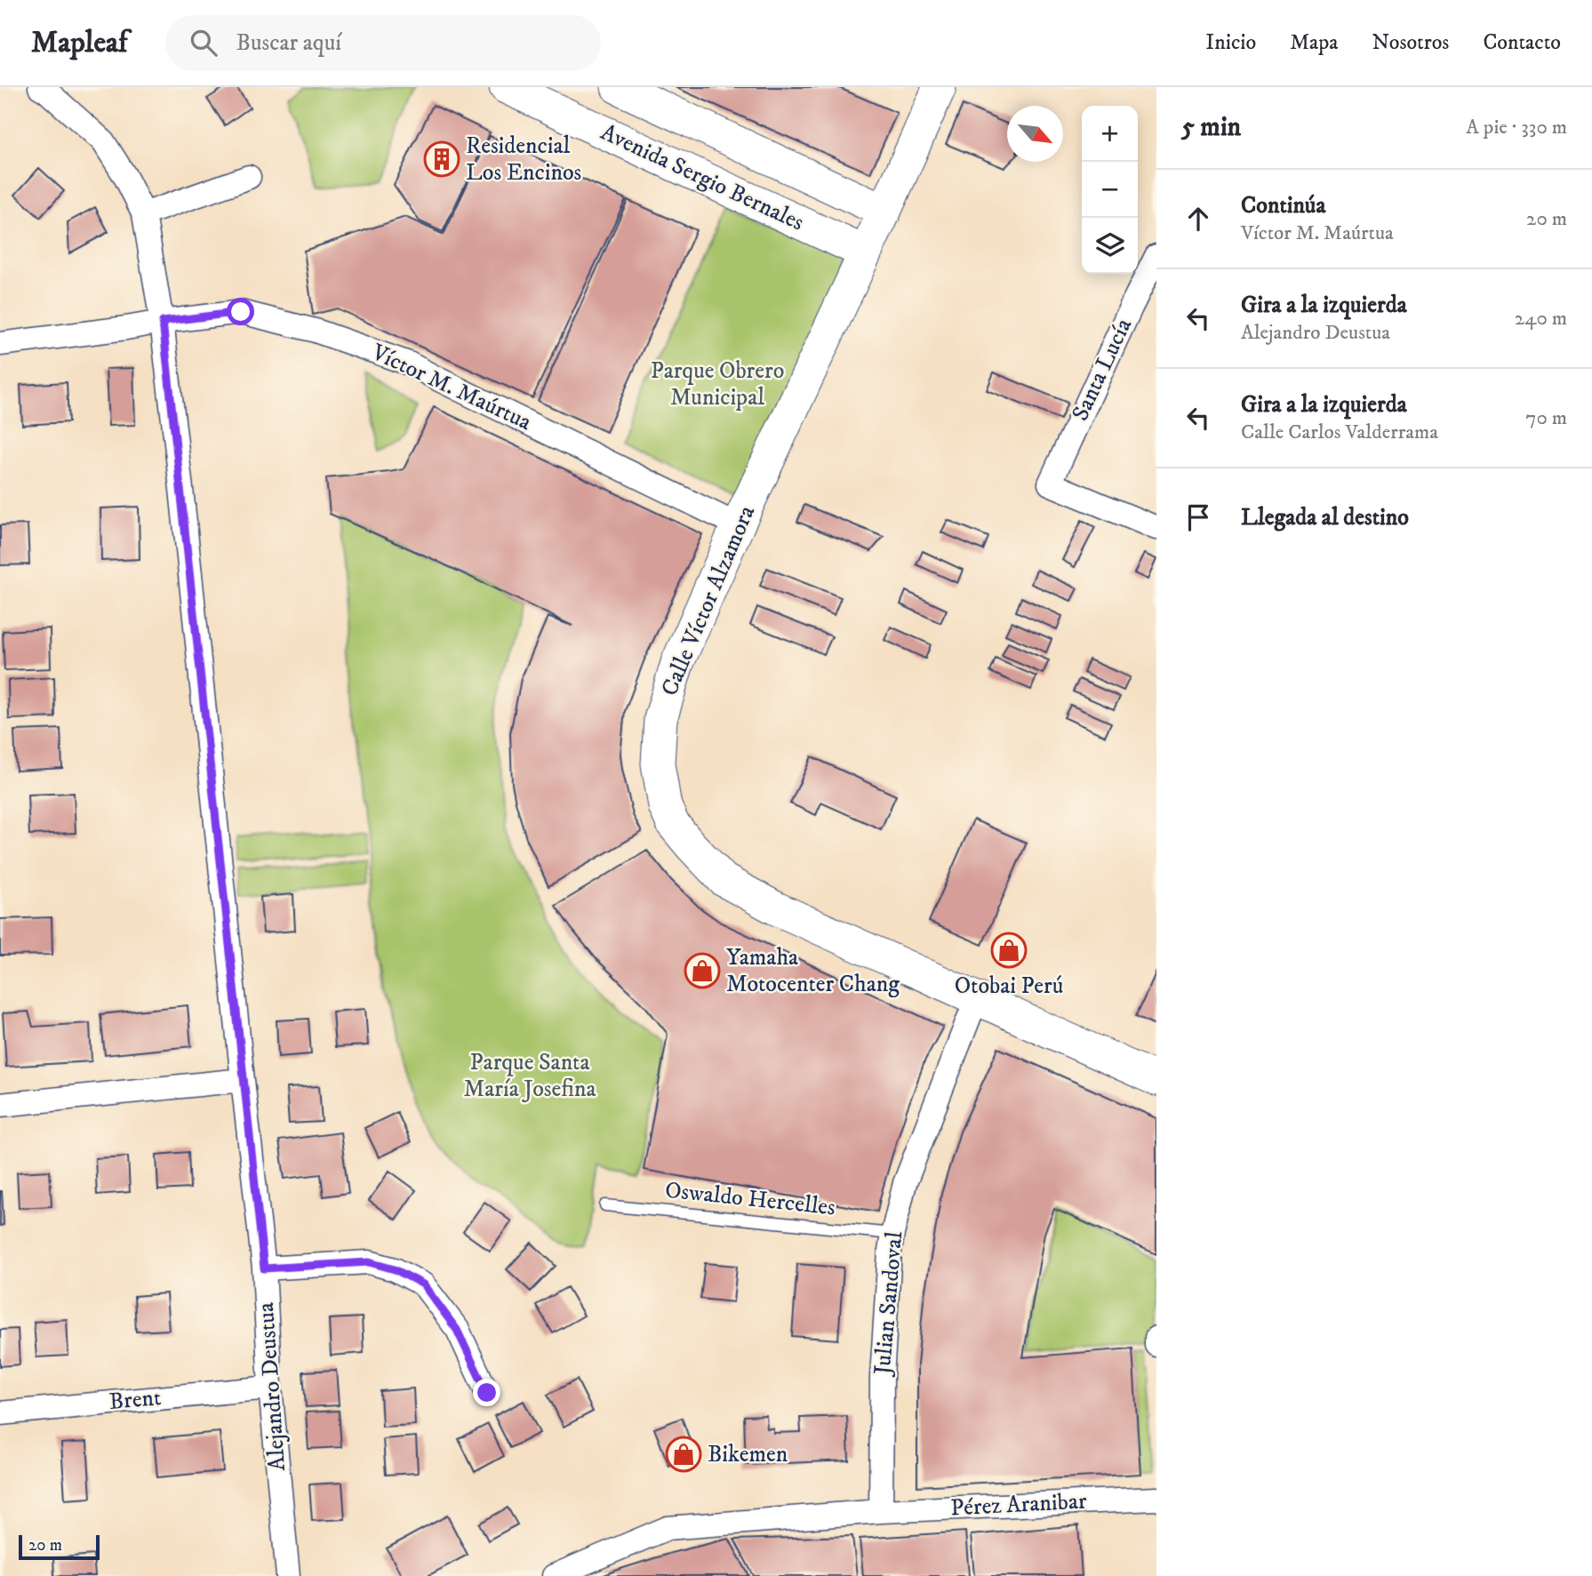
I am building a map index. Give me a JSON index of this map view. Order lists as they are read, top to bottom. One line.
{"streets":{"street":["Avenida Sergio Bernales","Santa Lucía","Víctor M. Maúrtua","Calle Víctor Alzamora","Julian Sandoval","Alejandro Deustua","Brent","Pérez Aranibar"],"lane":["Oswaldo Hercelles"]},"crossings":[["Avenida Sergio Bernales","Calle Víctor Alzamora"],["Víctor M. Maúrtua","Calle Víctor Alzamora"],["Víctor M. Maúrtua","Alejandro Deustua"],["Calle Víctor Alzamora","Julian Sandoval"],["Oswaldo Hercelles","Julian Sandoval"],["Julian Sandoval","Pérez Aranibar"],["Alejandro Deustua","Brent"]],"parks":["Parque Obrero Municipal","Parque Santa María Josefina"],"places":{"building":["Residencial Los Encinos"],"shop":["Otobai Perú","Yamaha Motocenter Chang","Bikemen"]},"scale_bar":"20 m","north":"bottom right","page":{"header":"Mapleaf","search":"Buscar aquí","nav":["Inicio","Mapa","Nosotros","Contacto"],"heading":["5 min","A pie · 330 m"],"map_buttons":["+","−"],"list":[["Continúa","Víctor M. Maúrtua","20 m"],["Gira a la izquierda","Alejandro Deustua","240 m"],["Gira a la izquierda","Calle Carlos Valderrama","70 m"],"Llegada al destino"],"scale":"20 m"}}
